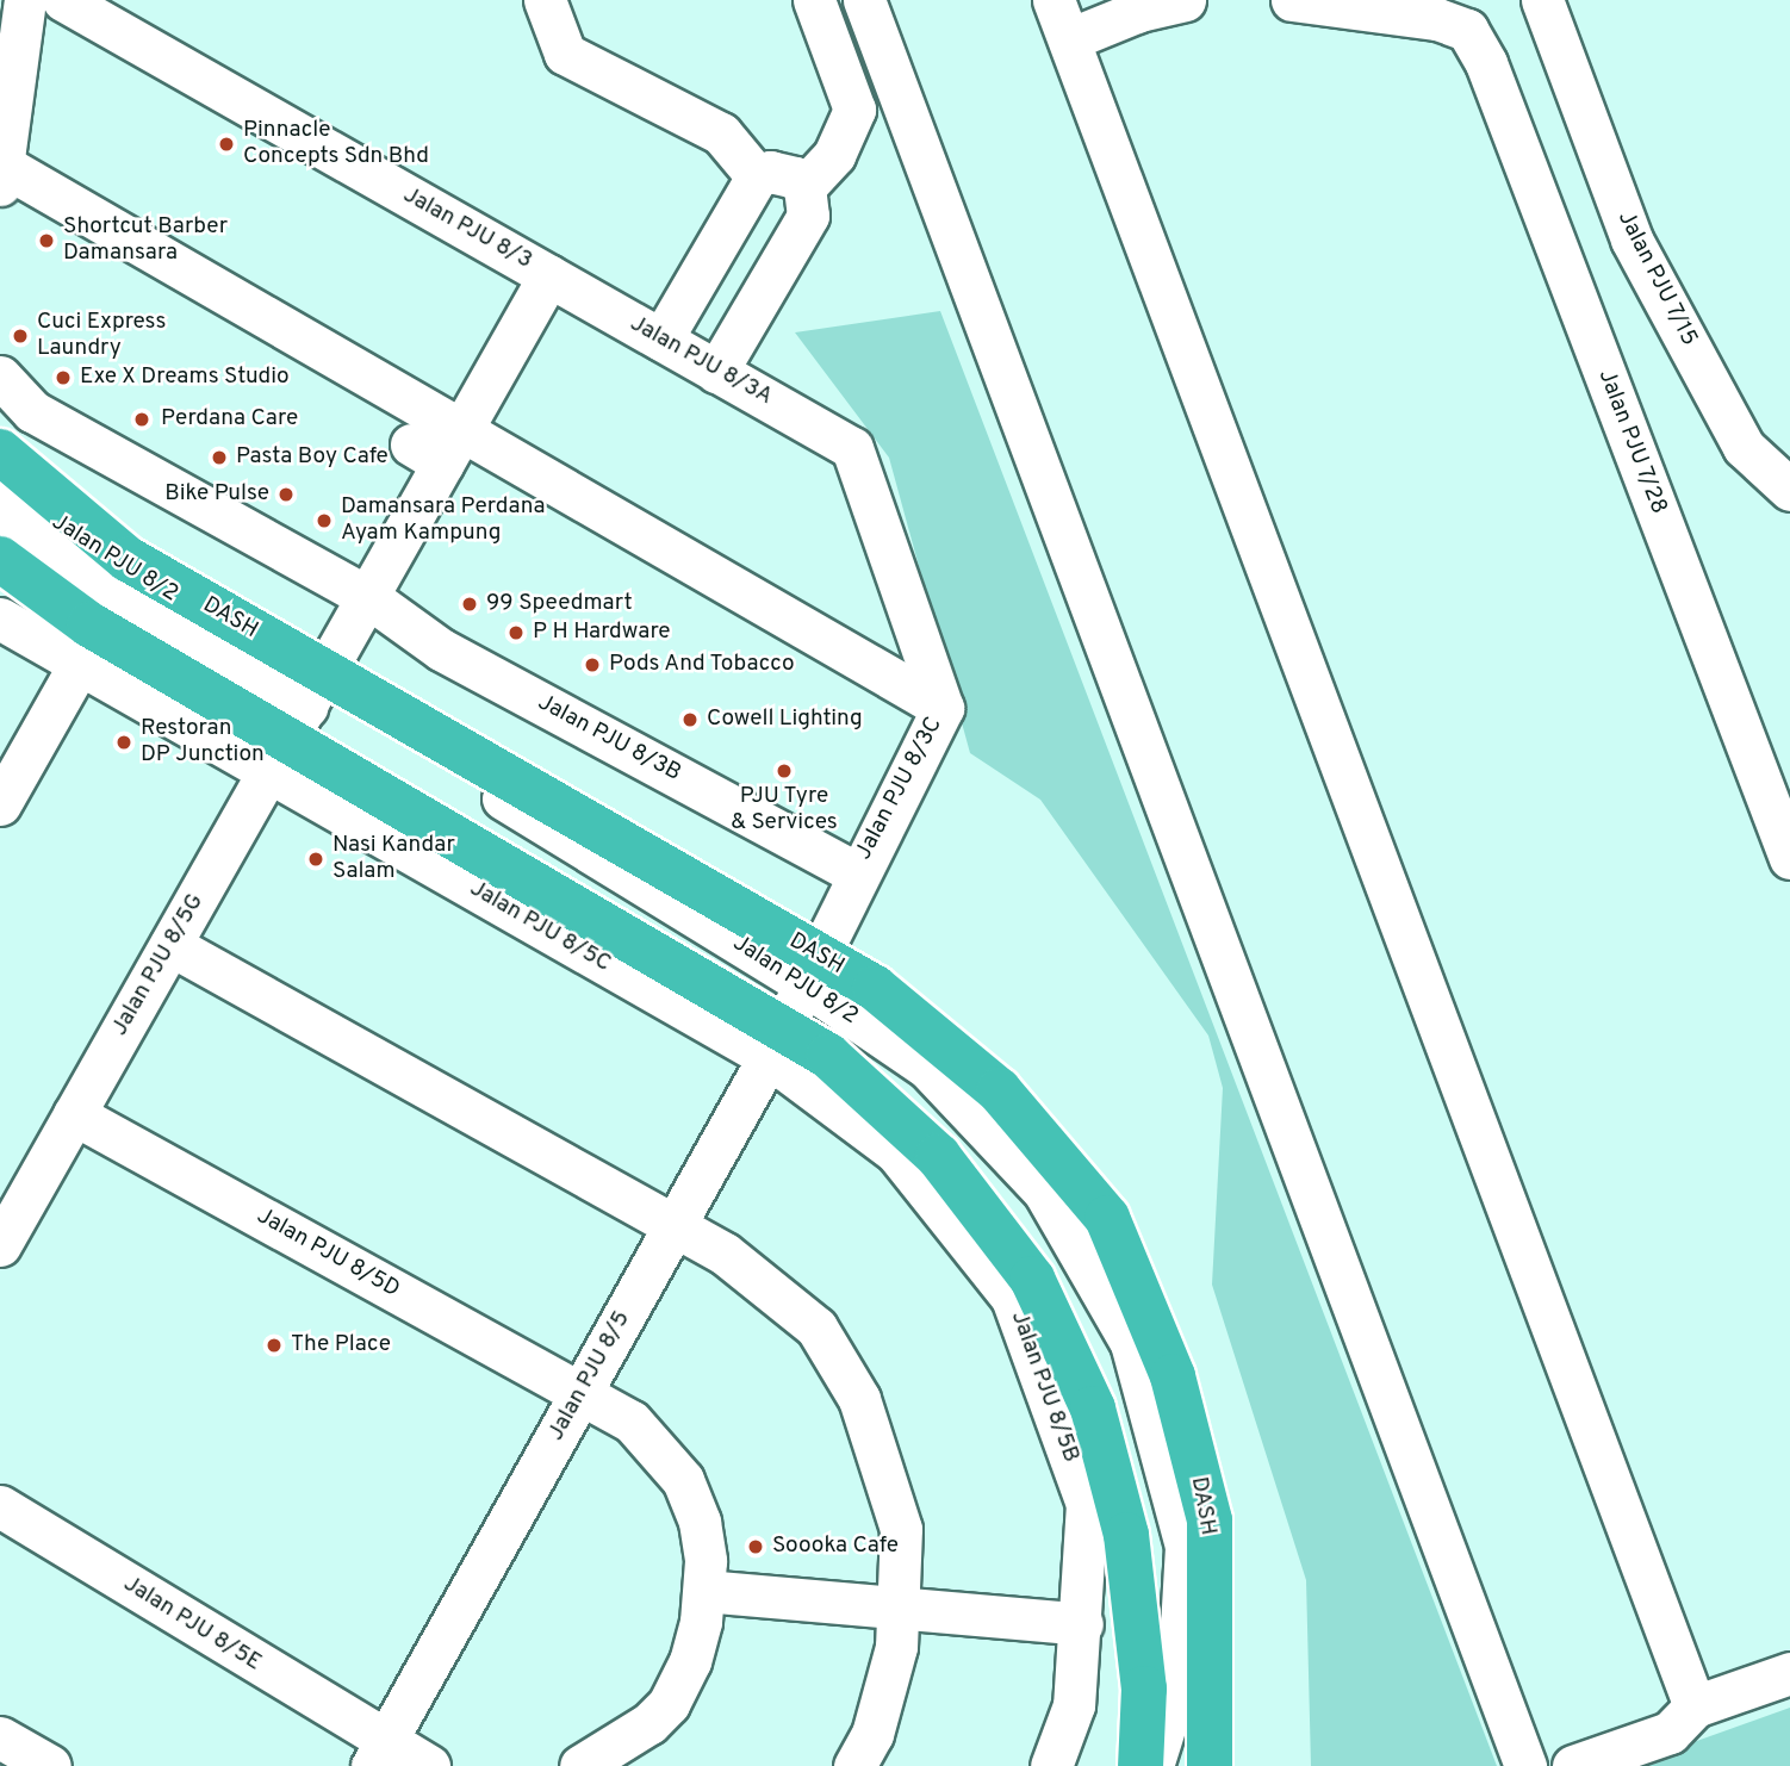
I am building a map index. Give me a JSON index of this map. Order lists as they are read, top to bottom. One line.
{"streets":{"highway":["DASH"],"street":["Jalan PJU 8/3","Jalan PJU 7/15","Jalan PJU 8/3A","Jalan PJU 7/28","Jalan PJU 8/2","Jalan PJU 8/3B","Jalan PJU 8/3C","Jalan PJU 8/5C","Jalan PJU 8/5G","Jalan PJU 8/5D","Jalan PJU 8/5","Jalan PJU 8/5B","Jalan PJU 8/5E"]},"crossings":[["Jalan PJU 8/3","Jalan PJU 8/3A"],["Jalan PJU 8/3","Jalan PJU 8/2"],["Jalan PJU 8/3","Jalan PJU 8/3B"],["Jalan PJU 8/3","Jalan PJU 8/5G"],["Jalan PJU 8/3A","Jalan PJU 8/3C"],["Jalan PJU 8/2","Jalan PJU 8/3C"],["Jalan PJU 8/2","Jalan PJU 8/5G"],["Jalan PJU 8/2","Jalan PJU 8/5"],["Jalan PJU 8/3B","Jalan PJU 8/3C"],["Jalan PJU 8/3C","Jalan PJU 8/5"],["Jalan PJU 8/5C","Jalan PJU 8/5G"],["Jalan PJU 8/5C","Jalan PJU 8/5"],["Jalan PJU 8/5C","Jalan PJU 8/5B"],["Jalan PJU 8/5G","Jalan PJU 8/5D"],["Jalan PJU 8/5D","Jalan PJU 8/5"],["Jalan PJU 8/5","Jalan PJU 8/5B"],["Jalan PJU 8/5","Jalan PJU 8/5E"]],"places":["Pinnacle Concepts Sdn Bhd","Shortcut Barber Damansara","Cuci Express Laundry","Exe X Dreams Studio","Perdana Care","Pasta Boy Cafe","Bike Pulse","Damansara Perdana Ayam Kampung","99 Speedmart","P H Hardware","Pods And Tobacco","Cowell Lighting","Restoran DP Junction","PJU Tyre & Services","Nasi Kandar Salam","The Place","Soooka Cafe"]}
